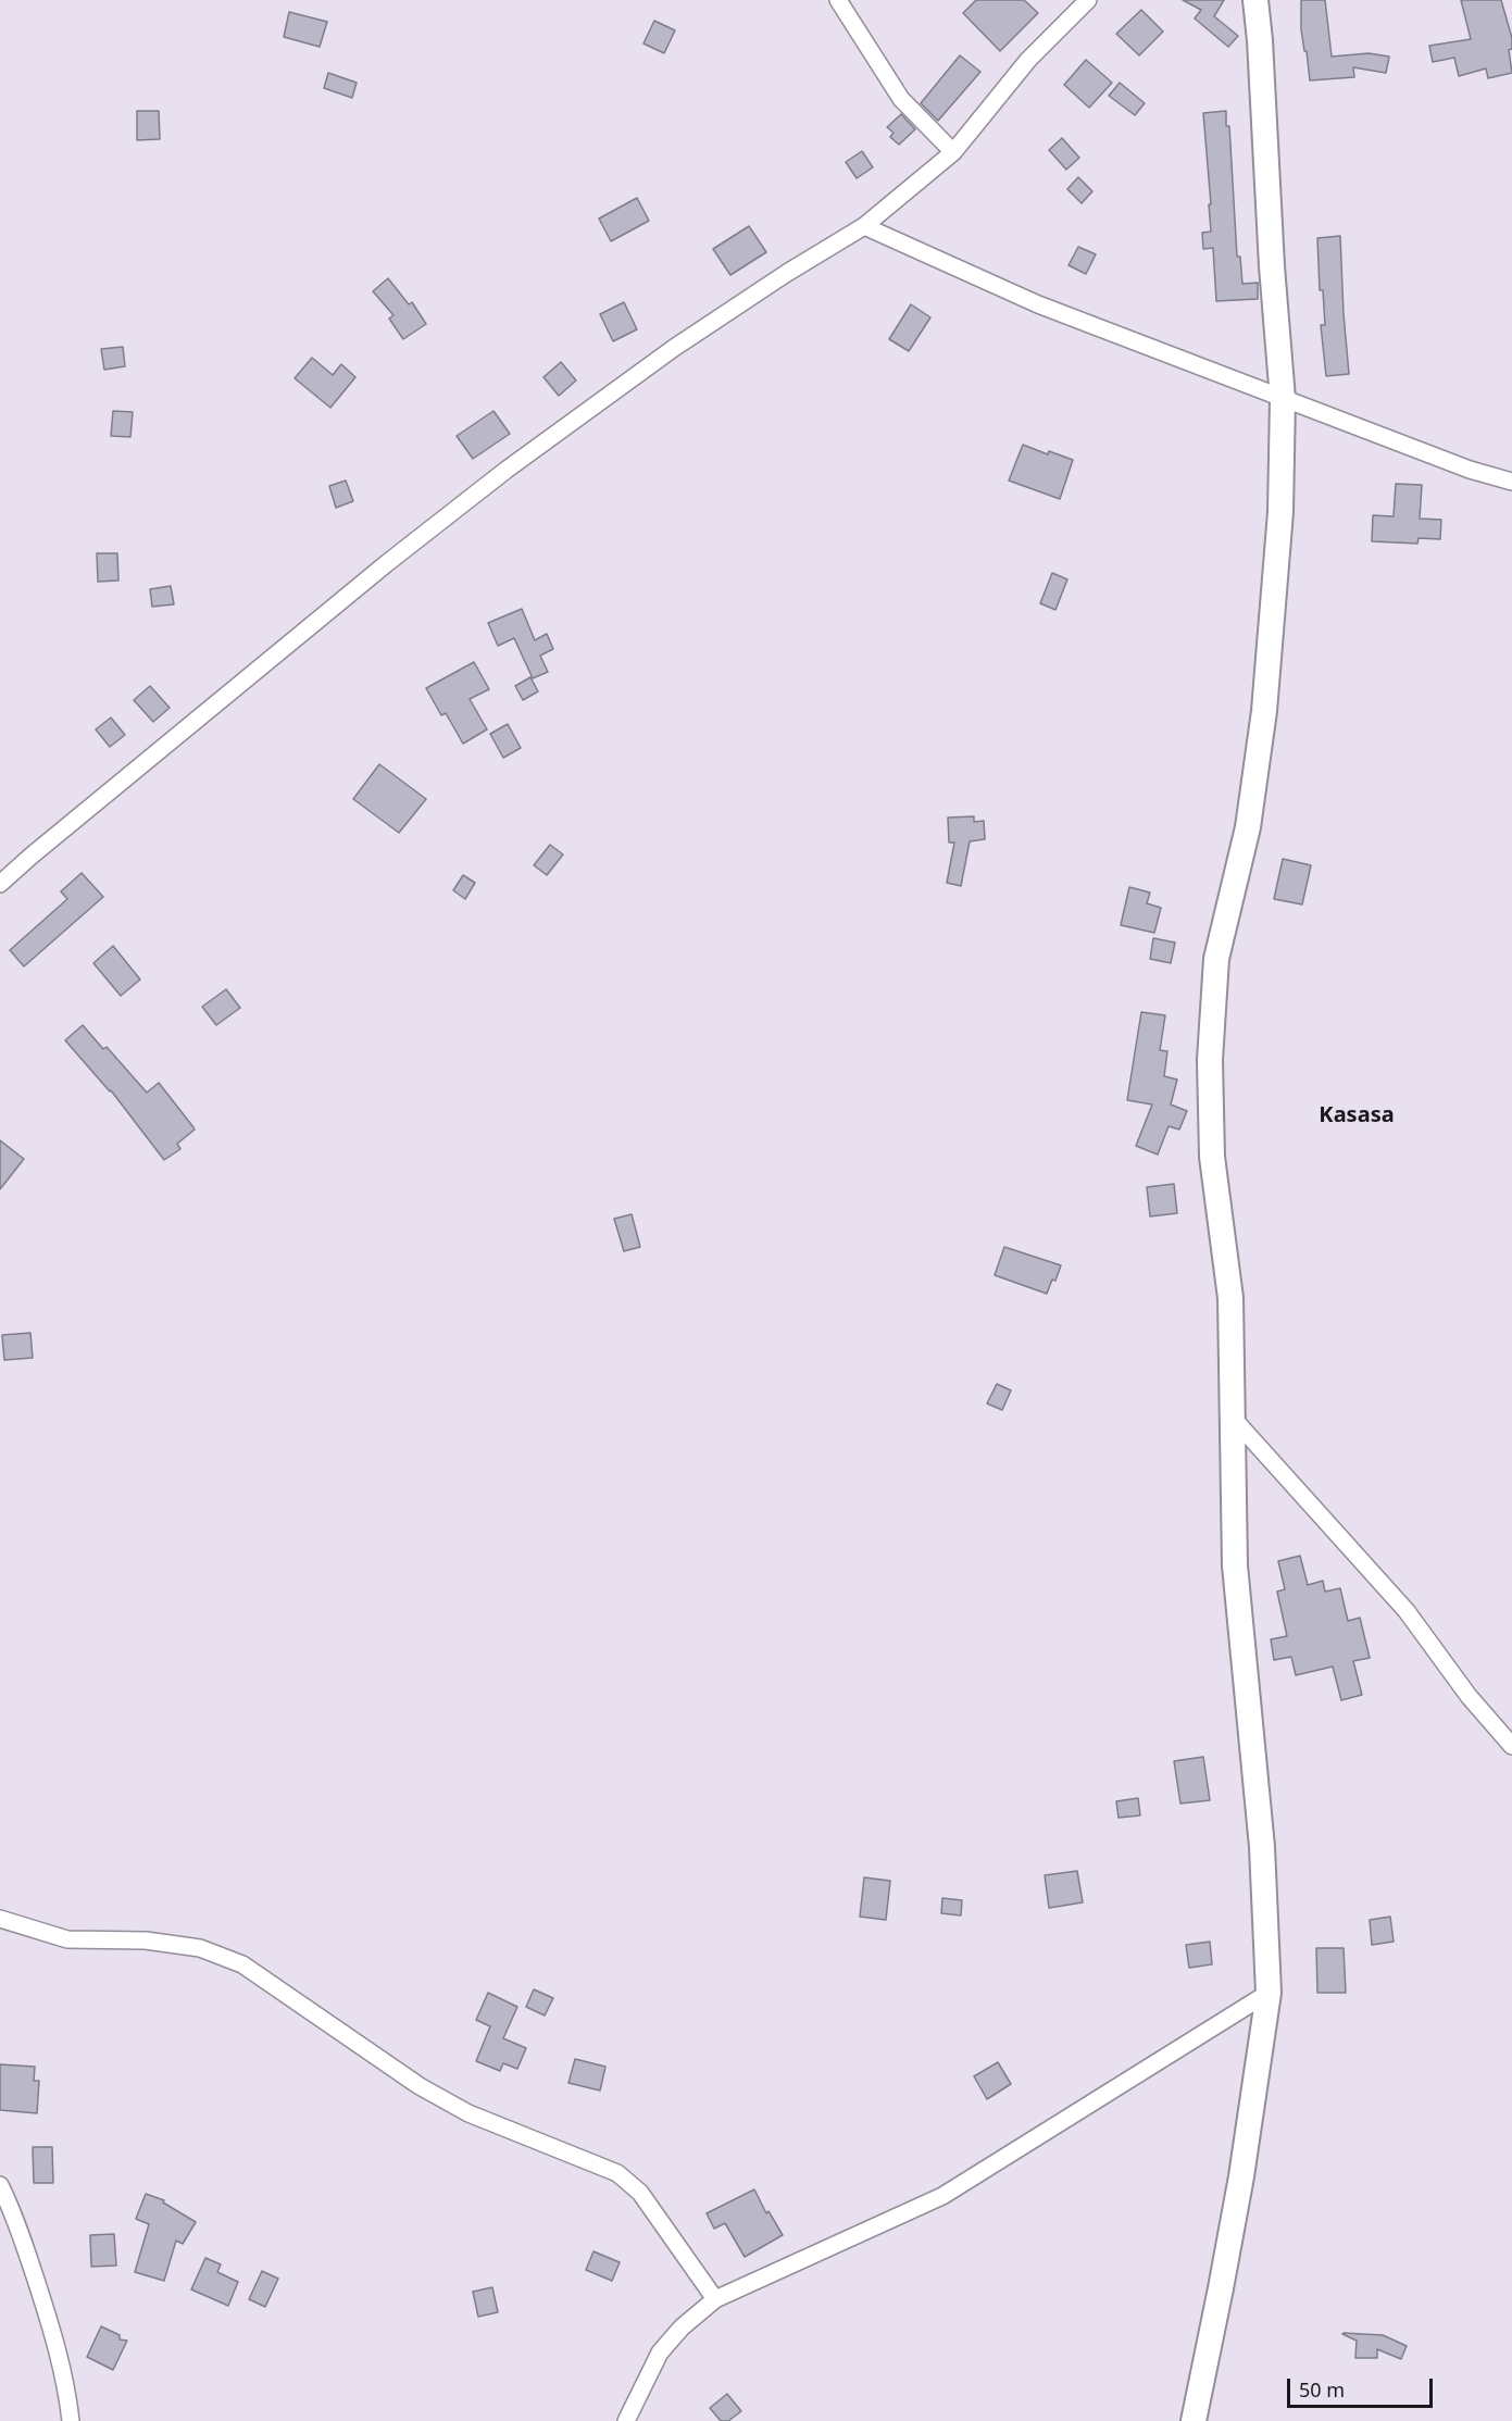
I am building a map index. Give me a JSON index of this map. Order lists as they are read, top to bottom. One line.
{"districts":["Kasasa"],"scale_bar":"50 m"}
